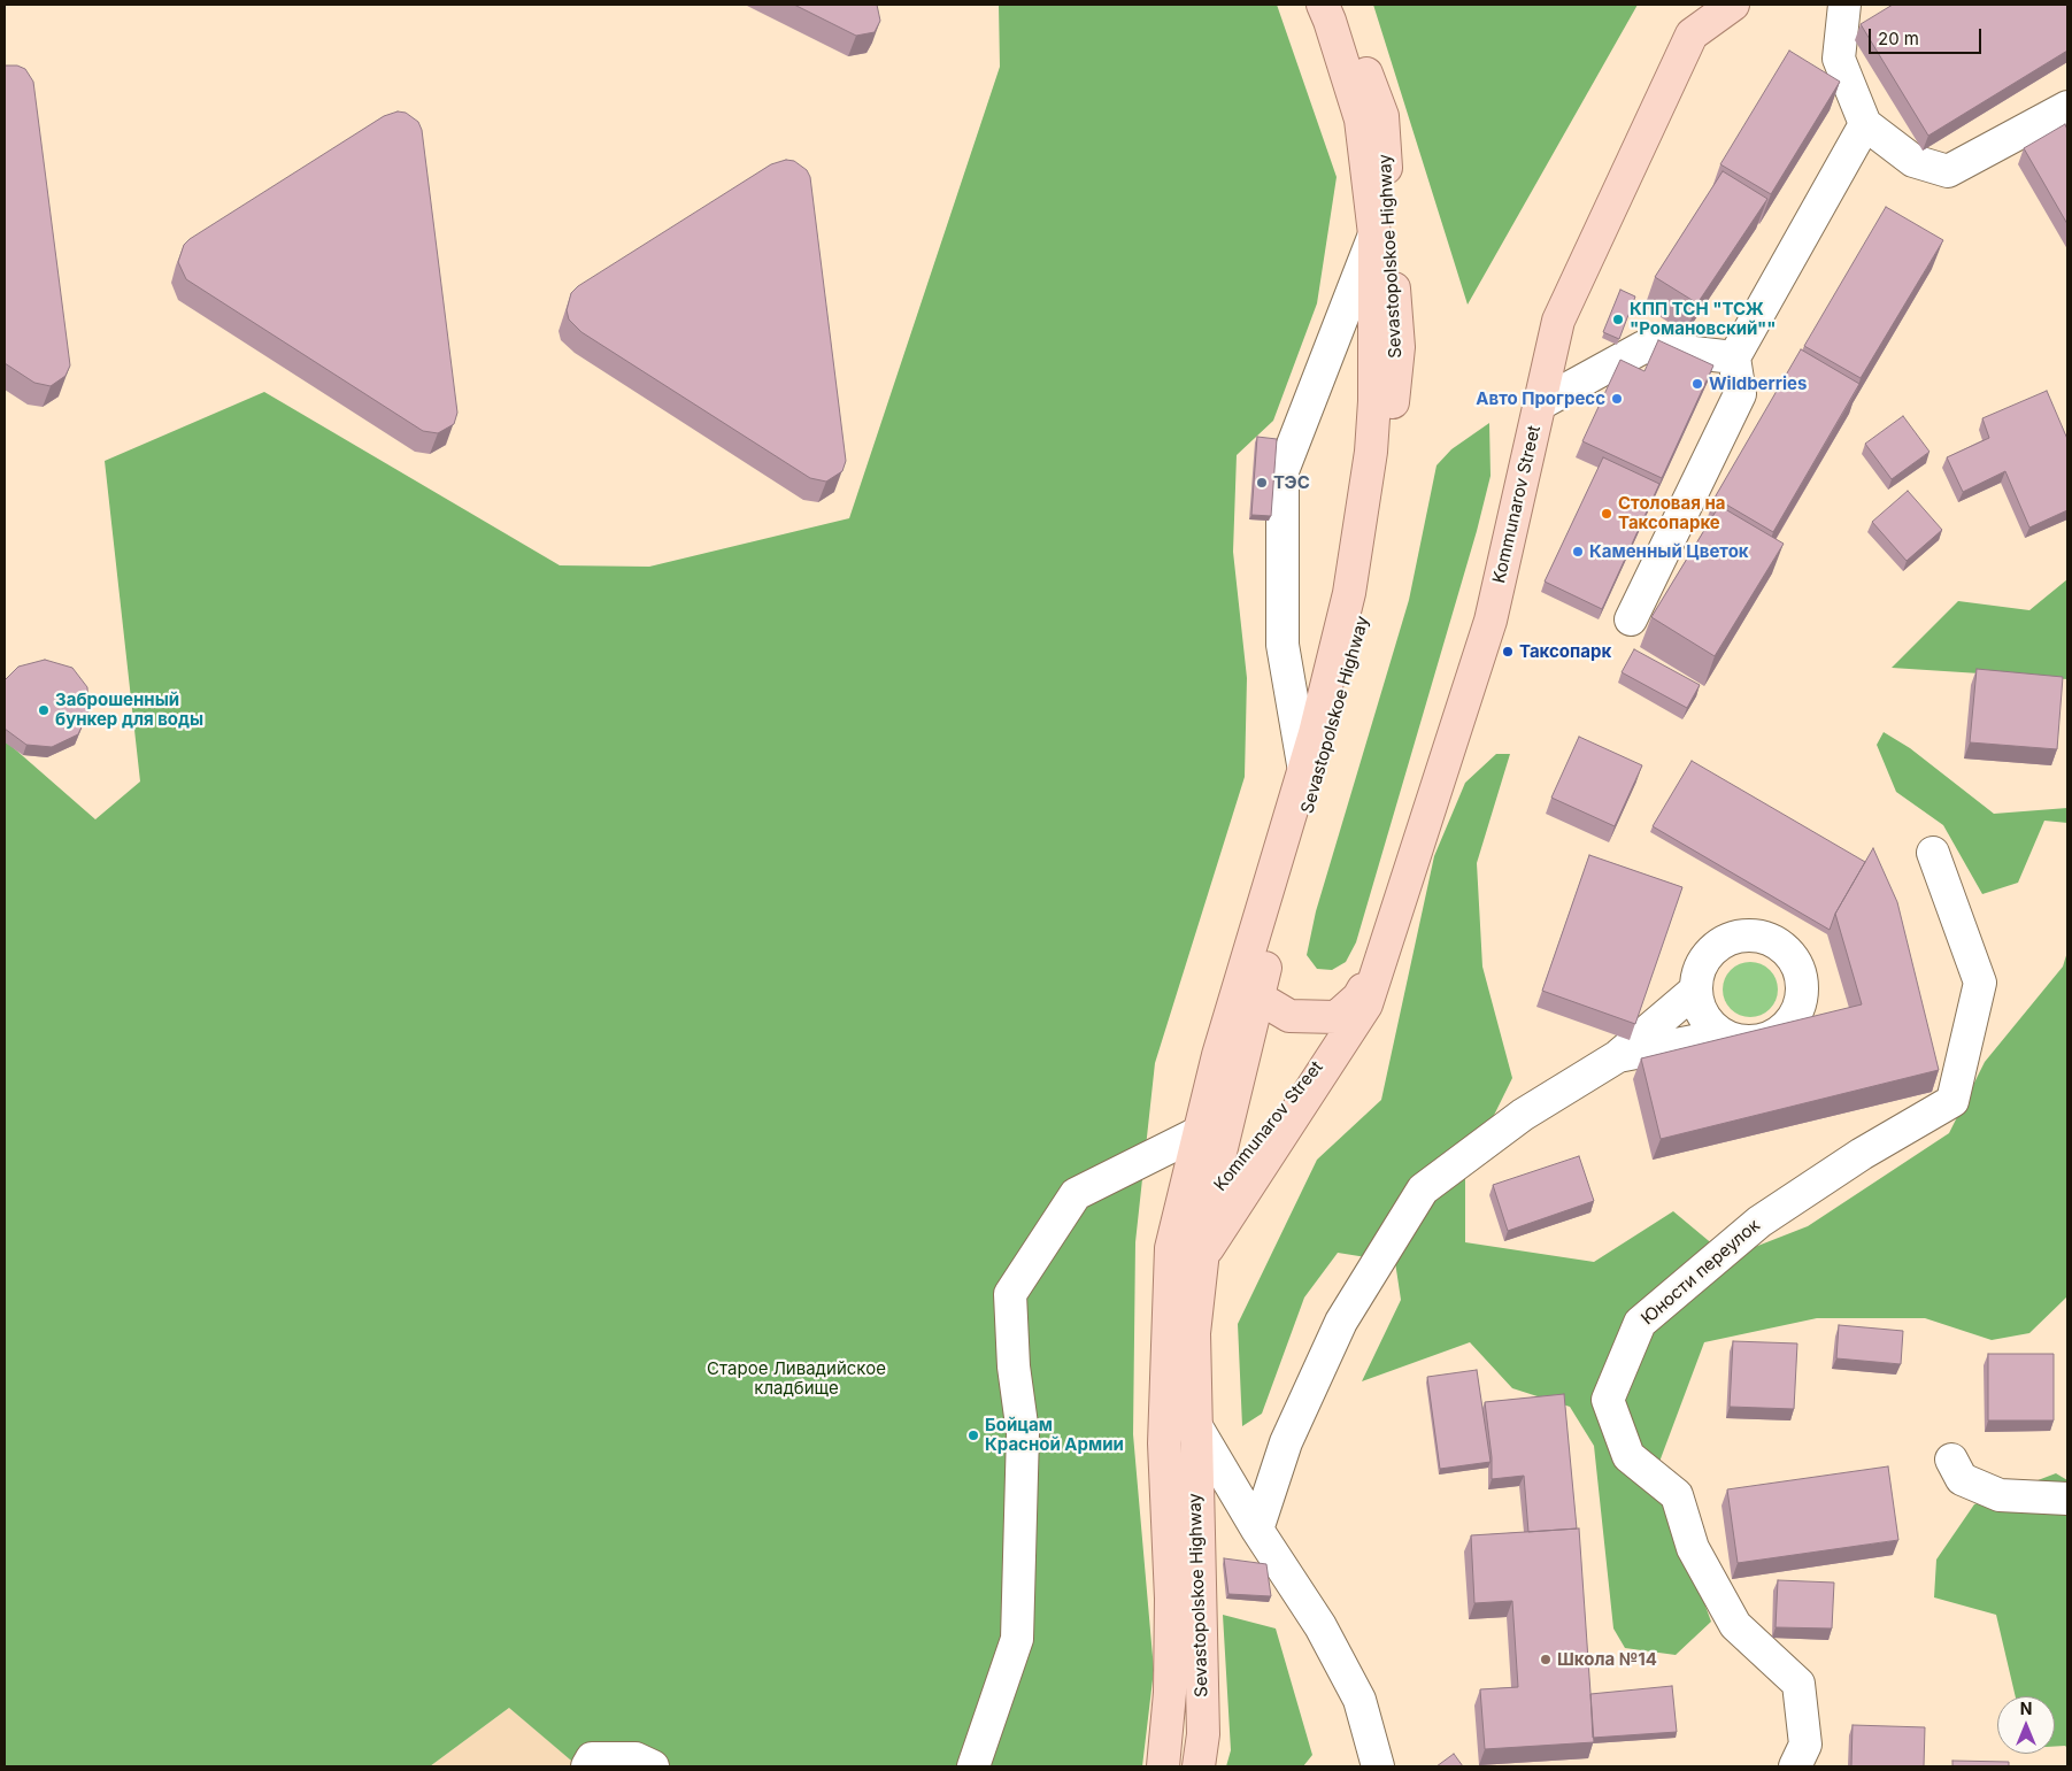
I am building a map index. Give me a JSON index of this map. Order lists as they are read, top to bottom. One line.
{"streets":{"main road":["Sevastopolskoe Highway","Kommunarov Street"],"street":["Юности переулок"]},"crossings":[["Sevastopolskoe Highway","Kommunarov Street"]],"parks":["Старое Ливадийское кладбище"],"places":["КПП ТСН \"ТСЖ \"Романовский\"\"","Wildberries","Авто Прогресс","ТЭС","Столовая на Таксопарке","Каменный Цветок","Таксопарк","Заброшенный бункер для воды","Бойцам Красной Армии","Школа №14"],"scale_bar":"20 m","north":"top"}
